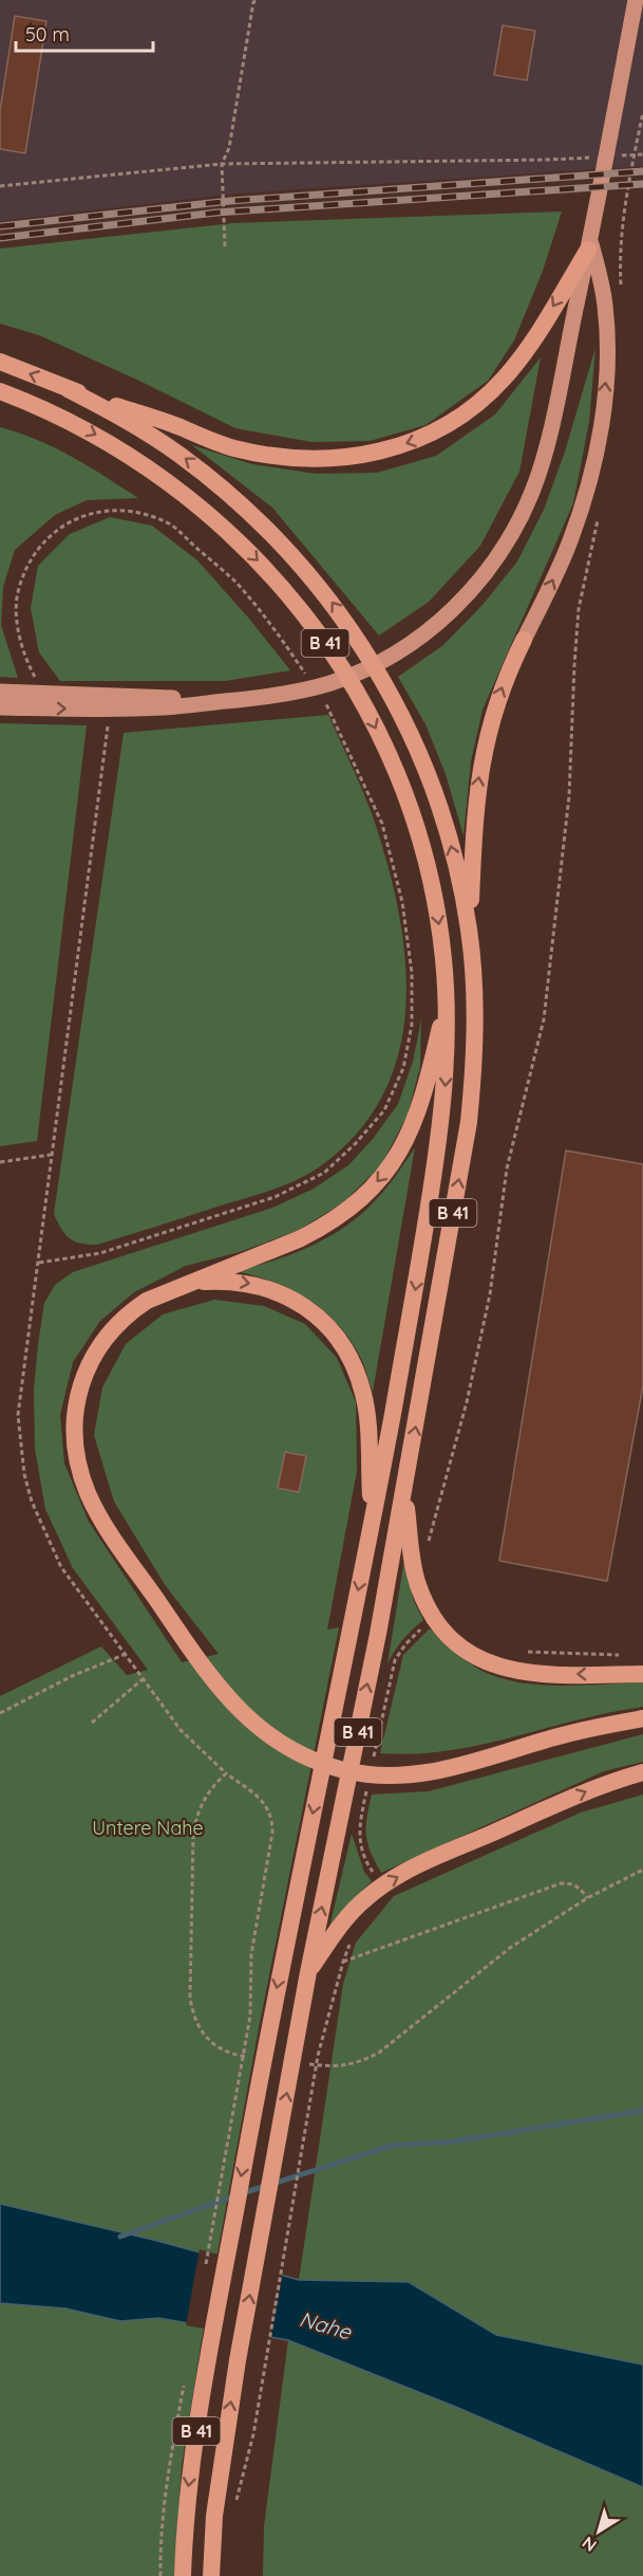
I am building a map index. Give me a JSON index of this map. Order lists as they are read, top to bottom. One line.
{"streets":{"highway":["B 41"]},"water":["Nahe"],"parks":["Untere Nahe"],"scale_bar":"50 m","north":"bottom left"}
